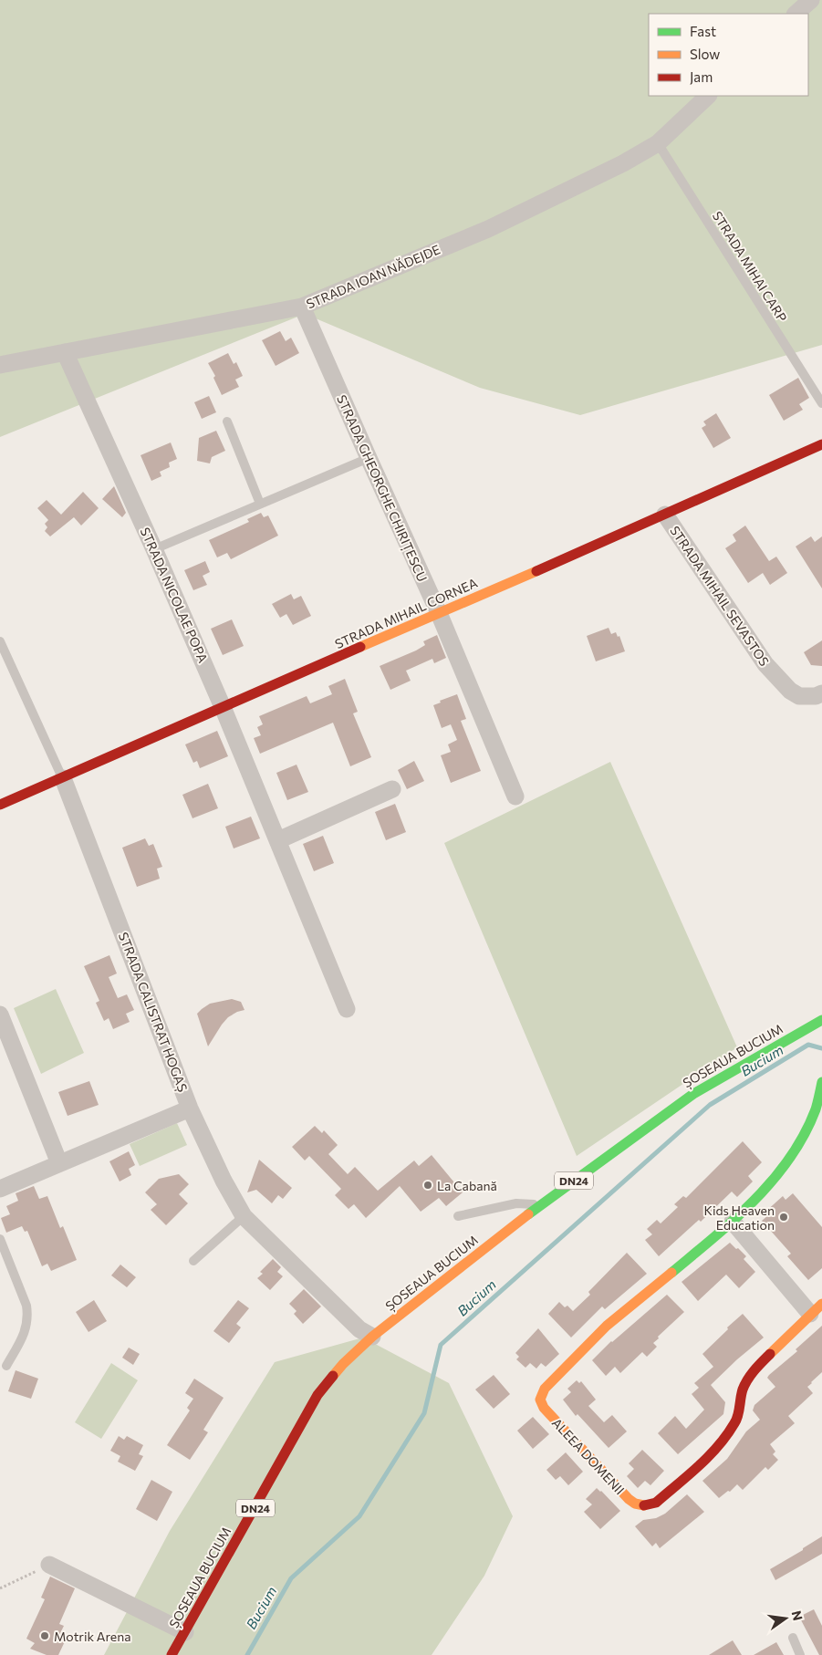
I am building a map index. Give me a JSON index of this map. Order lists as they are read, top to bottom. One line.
{"streets":{"street":["STRADA IOAN NĂDEJDE","STRADA GHEORGHE CHIRIȚESCU","STRADA NICOLAE POPA","STRADA MIHAIL SEVASTOS","STRADA MIHAIL CORNEA","STRADA CALISTRAT HOGAȘ","ȘOSEAUA BUCIUM","DN24","ALEEA DOMENII"],"lane":["STRADA MIHAI CARP"]},"crossings":[["STRADA MIHAI CARP","STRADA IOAN NĂDEJDE"],["STRADA IOAN NĂDEJDE","STRADA GHEORGHE CHIRIȚESCU"],["STRADA IOAN NĂDEJDE","STRADA NICOLAE POPA"],["STRADA GHEORGHE CHIRIȚESCU","STRADA MIHAIL CORNEA"],["STRADA NICOLAE POPA","STRADA MIHAIL CORNEA"],["STRADA MIHAIL SEVASTOS","STRADA MIHAIL CORNEA"],["STRADA MIHAIL CORNEA","STRADA CALISTRAT HOGAȘ"],["STRADA CALISTRAT HOGAȘ","ȘOSEAUA BUCIUM"]],"water":["Bucium"],"places":["La Cabană","Kids Heaven Education","Motrik Arena"],"legend":["Fast","Slow","Jam"],"north":"right"}
